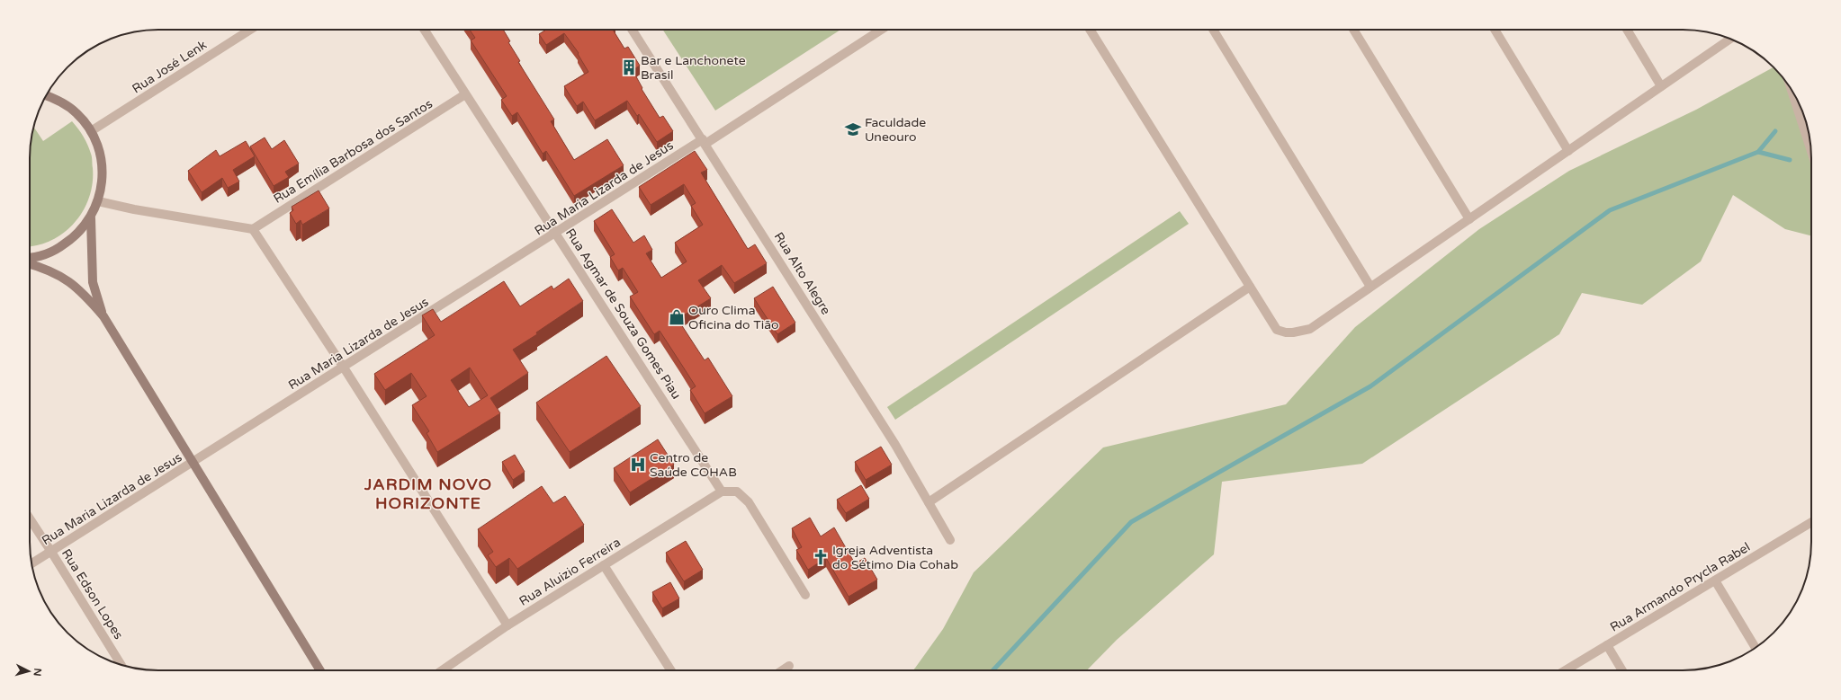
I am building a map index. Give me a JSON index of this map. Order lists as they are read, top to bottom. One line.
{"streets":{"street":["Rua José Lenk","Rua Emília Barbosa dos Santos","Rua Maria Lizarda de Jesus","Rua Alto Alegre","Rua Agmar de Souza Gomes Piau","Rua Aluizio Ferreira","Rua Armando Prycla Rabel","Rua Edson Lopes"]},"crossings":[["Rua Emília Barbosa dos Santos","Rua Agmar de Souza Gomes Piau"],["Rua Maria Lizarda de Jesus","Rua Alto Alegre"],["Rua Maria Lizarda de Jesus","Rua Agmar de Souza Gomes Piau"],["Rua Maria Lizarda de Jesus","Rua Edson Lopes"],["Rua Agmar de Souza Gomes Piau","Rua Aluizio Ferreira"]],"districts":["JARDIM NOVO HORIZONTE"],"places":{"building":["Bar e Lanchonete Brasil"],"school or university":["Faculdade Uneouro"],"shop":["Ouro Clima Oficina do Tião"],"hospital":["Centro de Saúde COHAB"],"church":["Igreja Adventista do Sétimo Dia Cohab"]},"north":"right"}
